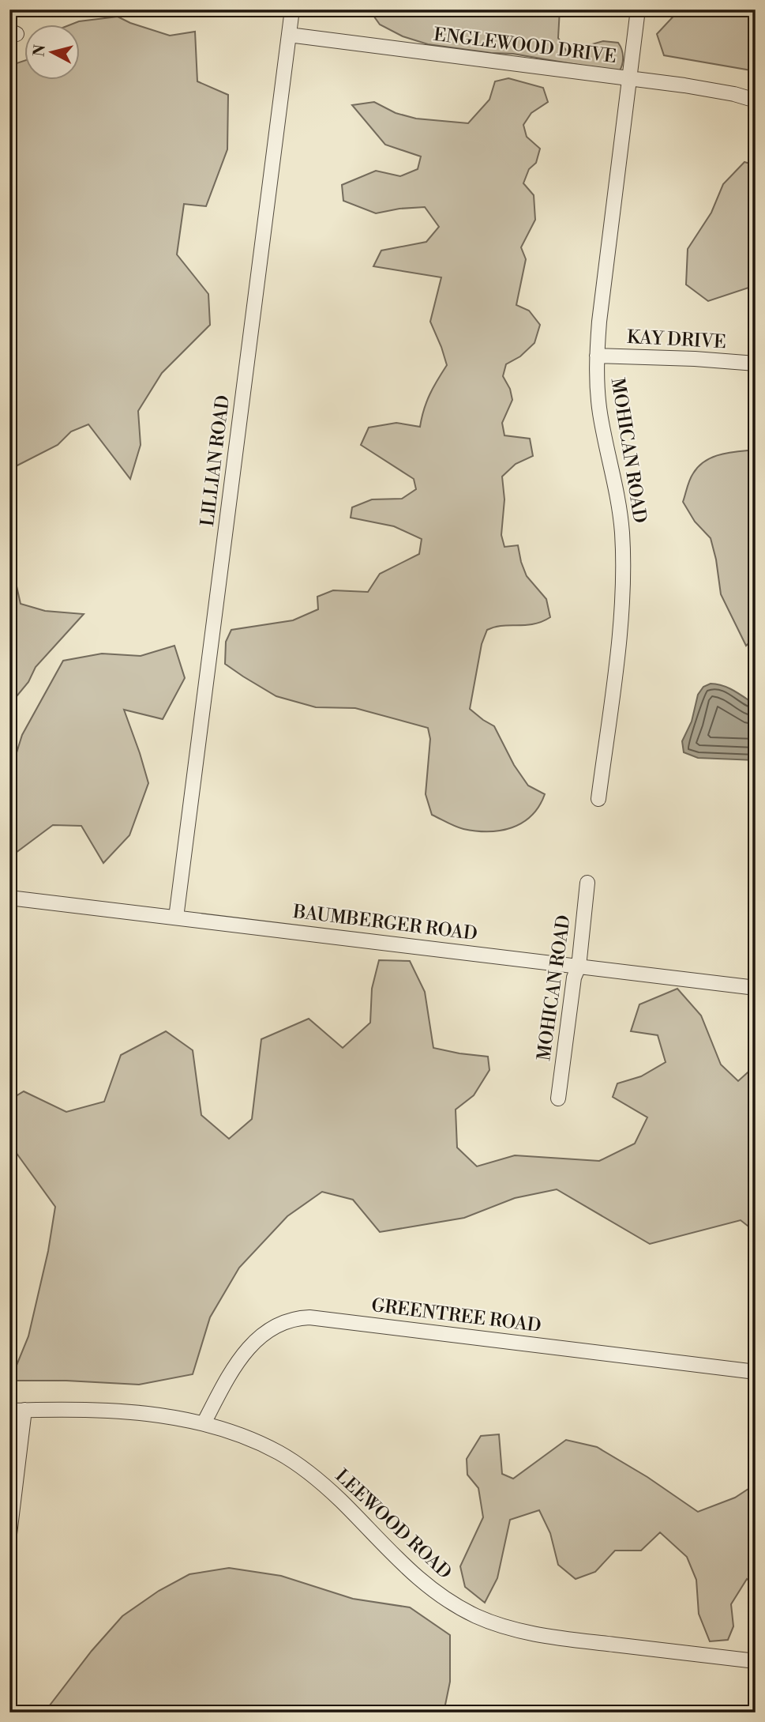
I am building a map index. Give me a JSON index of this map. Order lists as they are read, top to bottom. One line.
{"streets":{"street":["ENGLEWOOD DRIVE","KAY DRIVE","MOHICAN ROAD","LILLIAN ROAD","BAUMBERGER ROAD","GREENTREE ROAD","LEEWOOD ROAD"]},"crossings":[["ENGLEWOOD DRIVE","MOHICAN ROAD"],["ENGLEWOOD DRIVE","LILLIAN ROAD"],["KAY DRIVE","MOHICAN ROAD"],["MOHICAN ROAD","BAUMBERGER ROAD"],["LILLIAN ROAD","BAUMBERGER ROAD"],["GREENTREE ROAD","LEEWOOD ROAD"]],"north":"left"}
